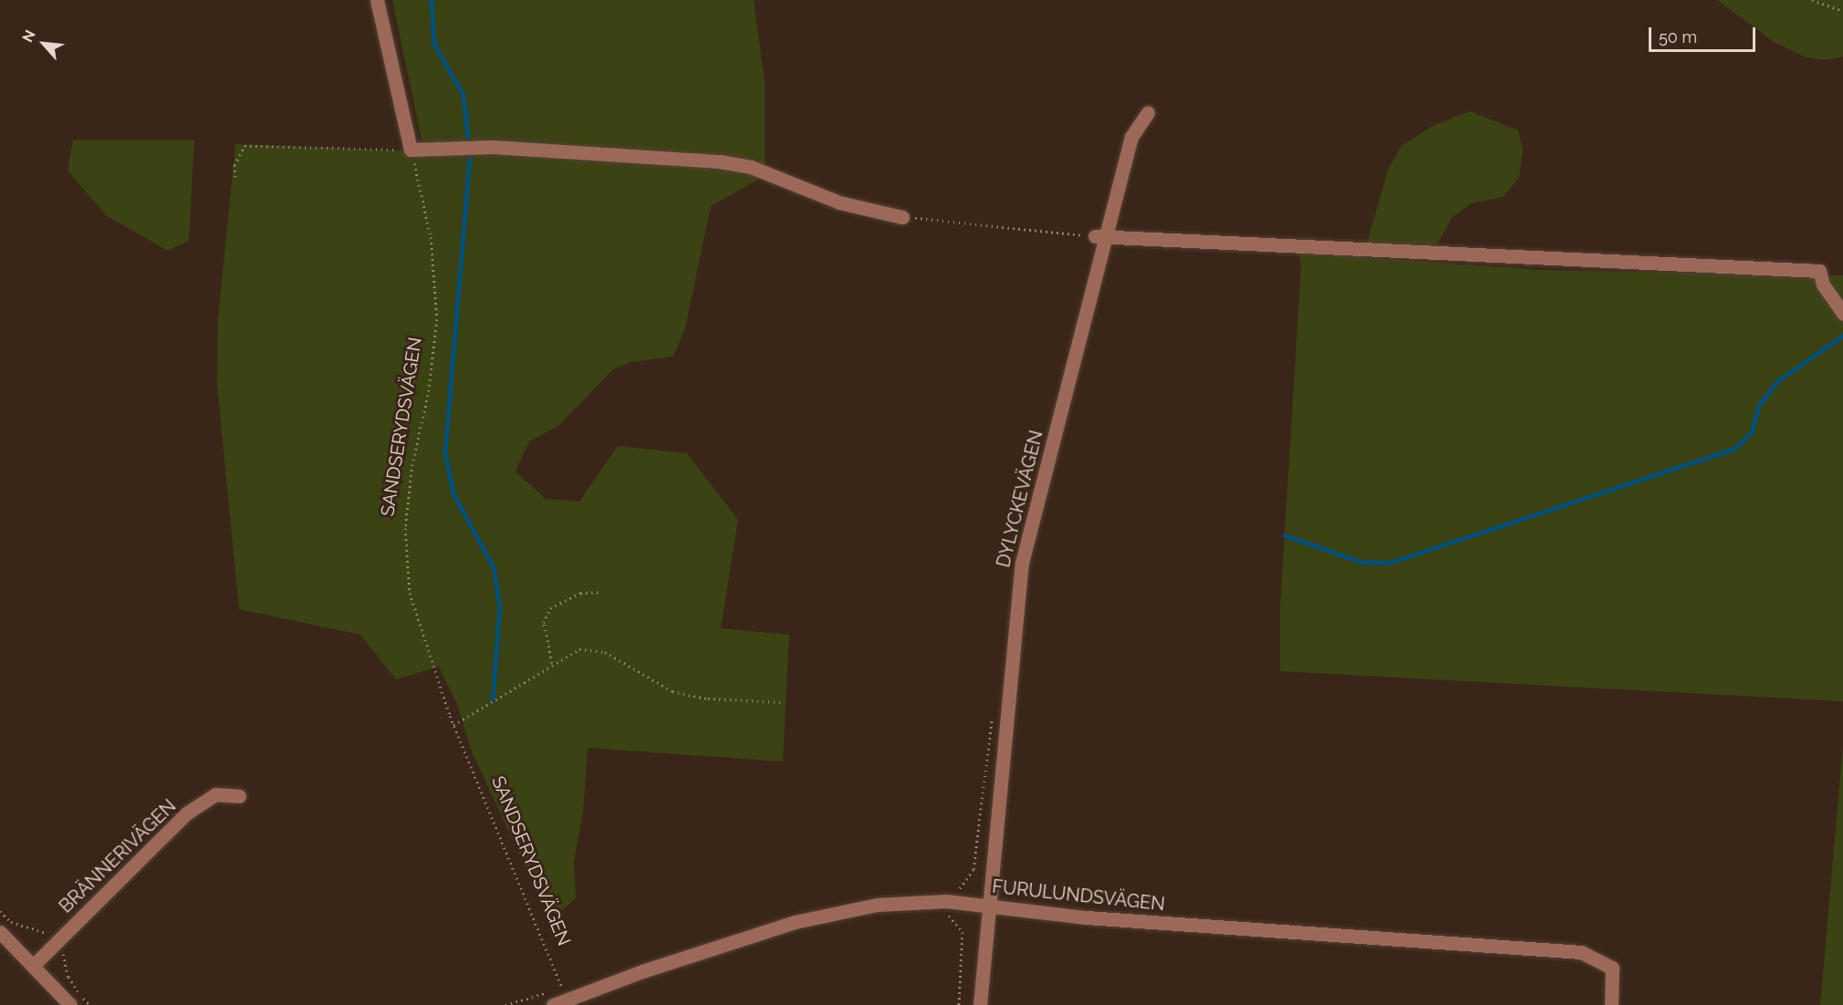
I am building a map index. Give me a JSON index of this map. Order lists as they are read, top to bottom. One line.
{"streets":{"street":["DYLYCKEVÄGEN","BRÄNNERIVÄGEN","FURULUNDSVÄGEN"],"path":["SANDSERYDSVÄGEN"]},"crossings":[["SANDSERYDSVÄGEN","FURULUNDSVÄGEN"],["DYLYCKEVÄGEN","FURULUNDSVÄGEN"]],"scale_bar":"50 m","north":"top left"}
